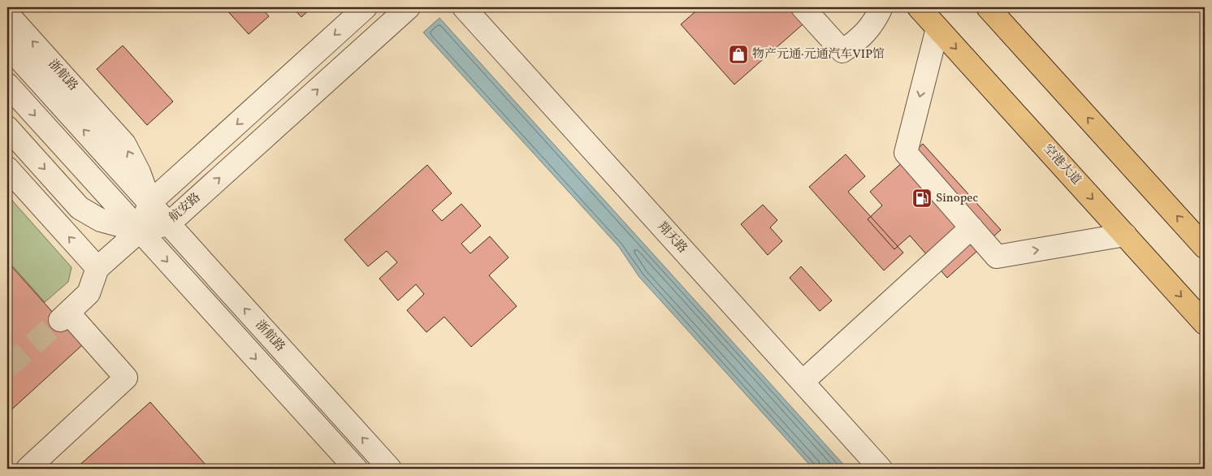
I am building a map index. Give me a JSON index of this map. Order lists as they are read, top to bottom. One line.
{"streets":{"main road":["空港大道"],"street":["浙航路","航安路","翔天路"]},"crossings":[["浙航路","航安路"]],"places":{"shop":["物产元通·元通汽车VIP馆"],"fuel station":["Sinopec"]}}
